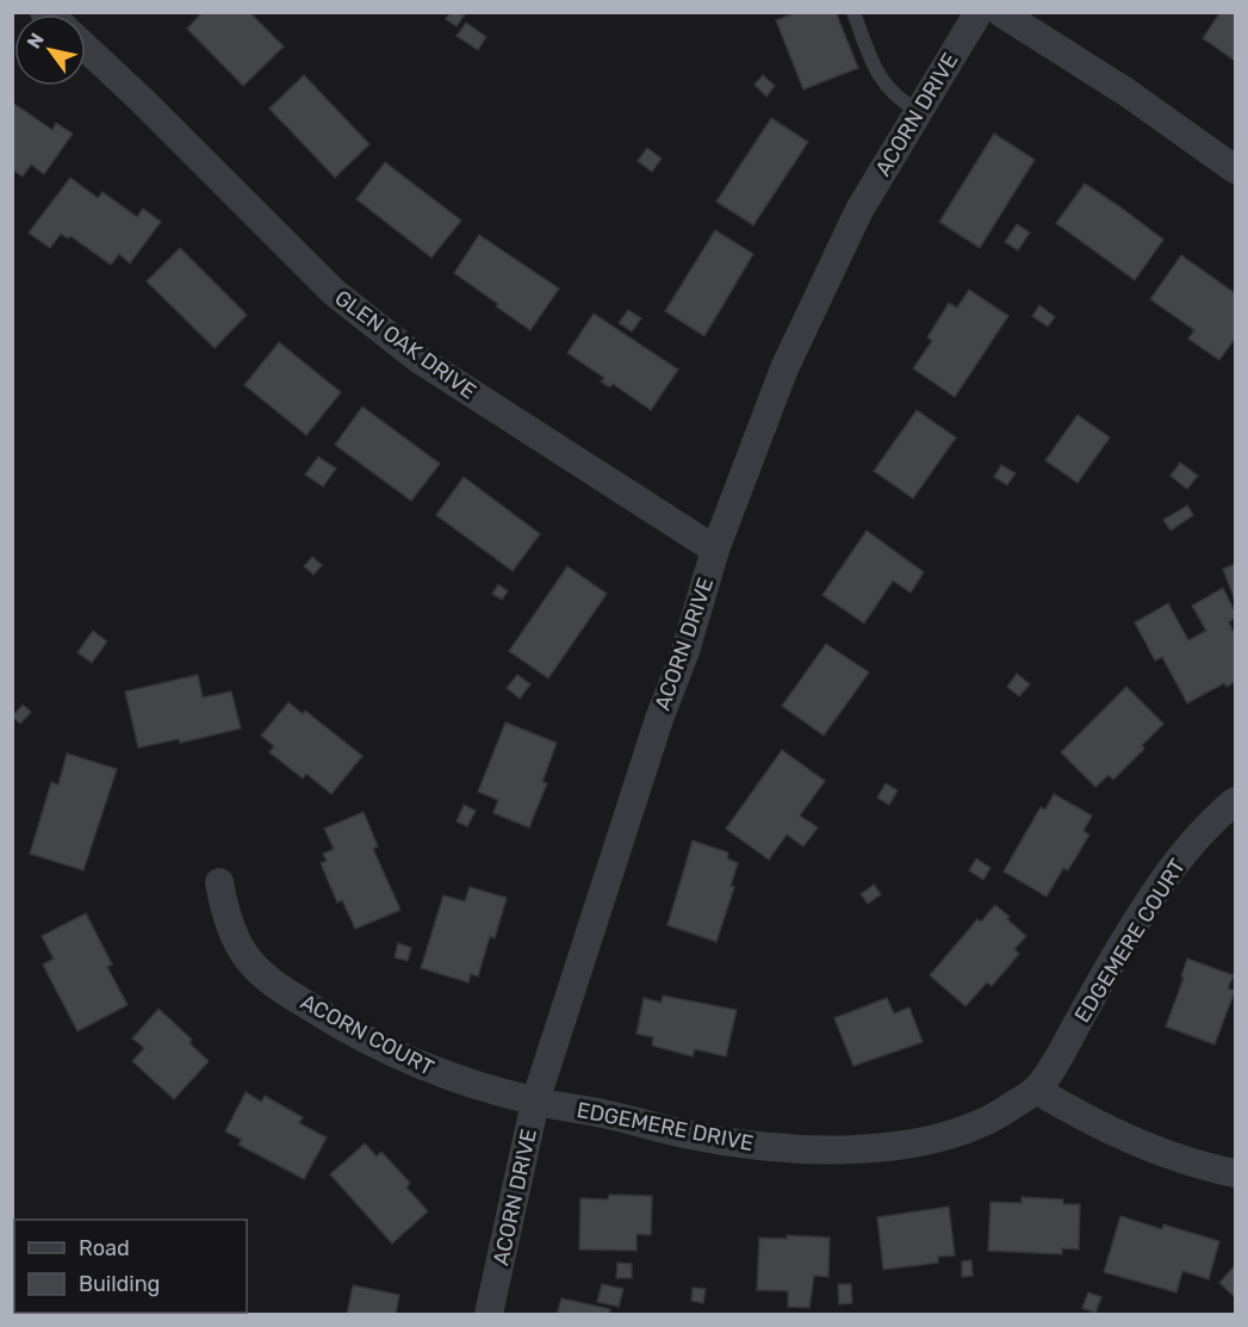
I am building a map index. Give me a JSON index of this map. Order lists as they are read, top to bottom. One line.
{"streets":{"street":["ACORN DRIVE","GLEN OAK DRIVE","EDGEMERE COURT","ACORN COURT","EDGEMERE DRIVE"]},"crossings":[["ACORN DRIVE","GLEN OAK DRIVE"],["ACORN DRIVE","ACORN COURT"],["ACORN DRIVE","EDGEMERE DRIVE"],["EDGEMERE COURT","EDGEMERE DRIVE"],["ACORN COURT","EDGEMERE DRIVE"]],"legend":["Road","Building"],"north":"top left"}
